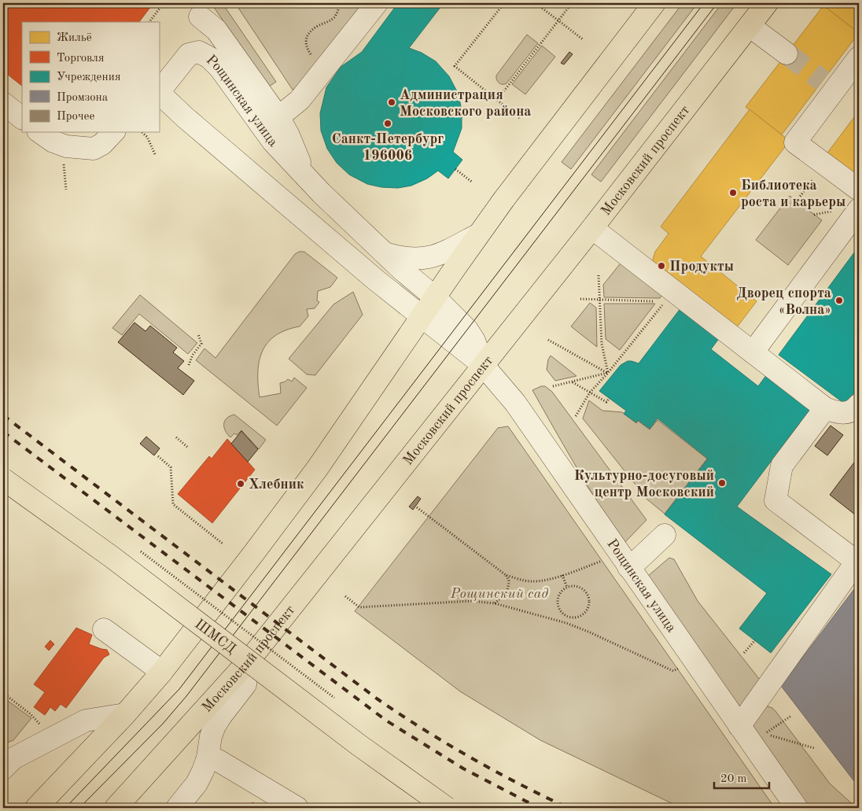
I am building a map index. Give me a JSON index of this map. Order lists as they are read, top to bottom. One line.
{"streets":{"main road":["Московский проспект","ШМСД"],"street":["Рощинская улица"]},"crossings":[["Рощинская улица","Московский проспект"]],"parks":["Рощинский сад"],"places":["Администрация Московского района","Санкт-Петербург 196006","Библиотека роста и карьеры","Продукты","Дворец спорта «Волна»","Культурно-досуговый центр Московский","Хлебник"],"legend":["Жильё","Торговля","Учреждения","Промзона","Прочее"],"scale_bar":"20 m"}
